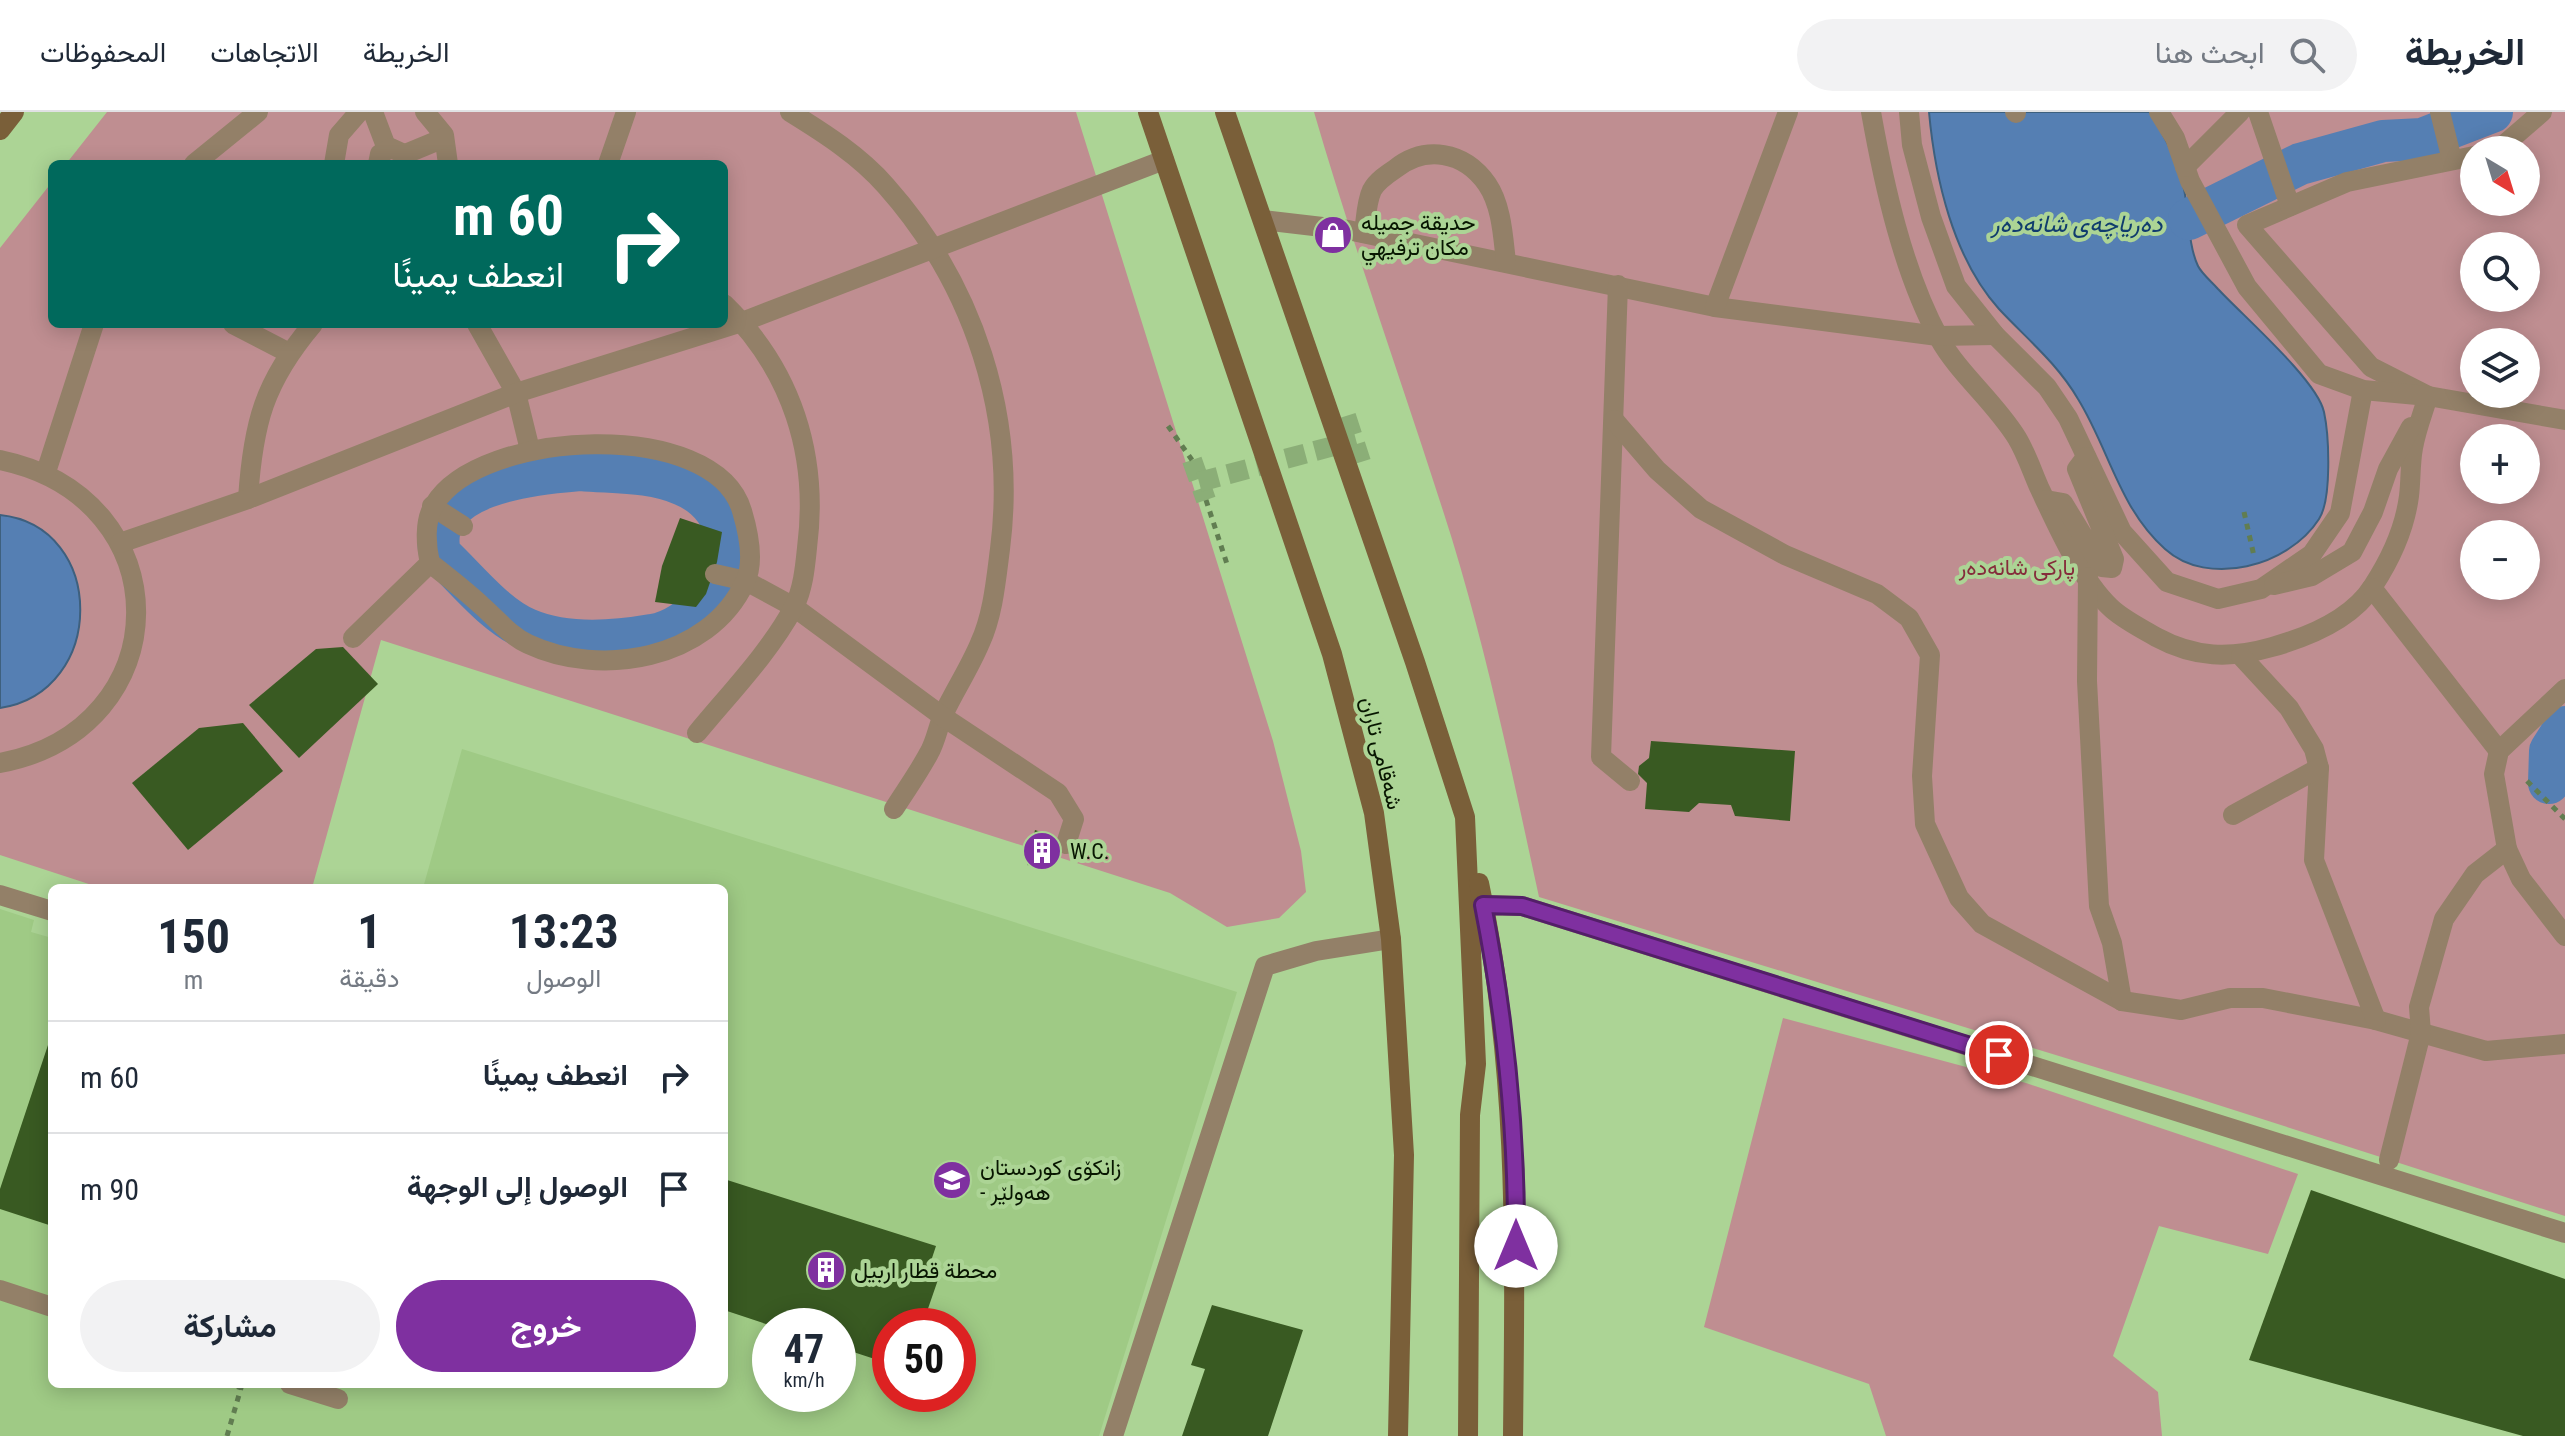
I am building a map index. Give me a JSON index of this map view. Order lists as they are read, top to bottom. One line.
{"streets":{"main road":["شەقامی تاران"]},"water":["دەریاچەی شانەدەر"],"parks":["پارکی شانەدەر"],"places":{"shop":["حديقة جميله مكان ترفيهي"],"building":["W.C.","محطة قطار اربيل"],"school or university":["زانکۆی کوردستان - هەولێر"]},"north":"bottom right","page":{"header":"الخريطة","search":"ابحث هنا","nav":["الخريطة","الاتجاهات","المحفوظات"],"map_buttons":["+","−"],"turn":["60 m","انعطف يمينًا"],"eta":["13:23","الوصول","1","دقيقة","150","m"],"list":[{"name":"انعطف يمينًا","value":"60 m"},{"name":"الوصول إلى الوجهة","value":"90 m"}],"buttons":["خروج","مشاركة"],"speed":"47 km/h","limit":"50"}}
